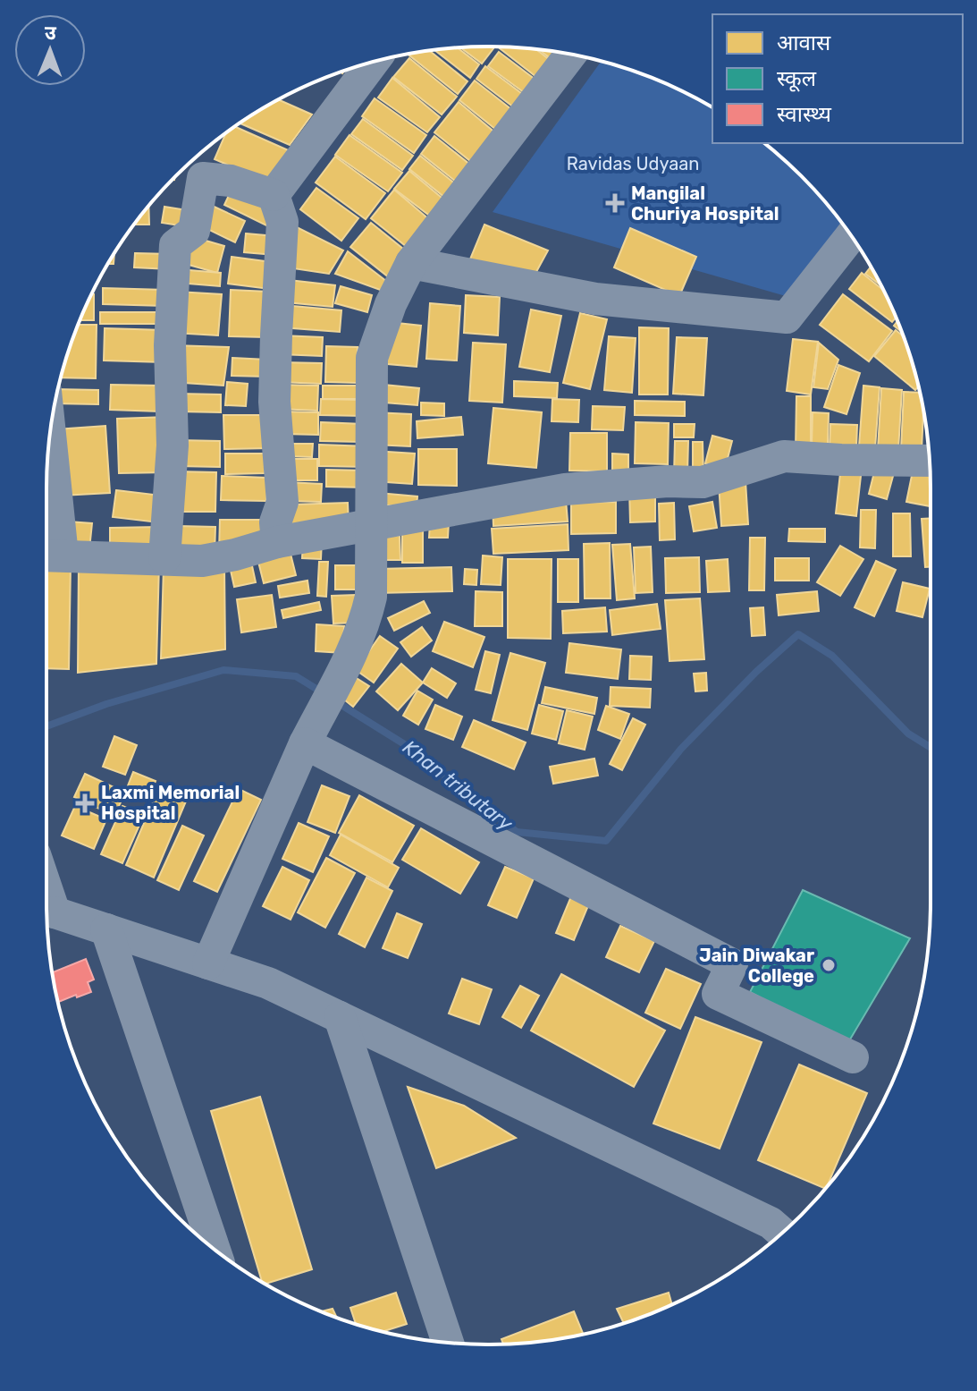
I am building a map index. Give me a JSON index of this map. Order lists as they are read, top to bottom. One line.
{"water":["Khan tributary"],"parks":["Ravidas Udyaan"],"places":{"health":["Mangilal Churiya Hospital","Laxmi Memorial Hospital"],"other":["Jain Diwakar College"]},"legend":["आवास","स्कूल","स्वास्थ्य"],"north":"top"}
